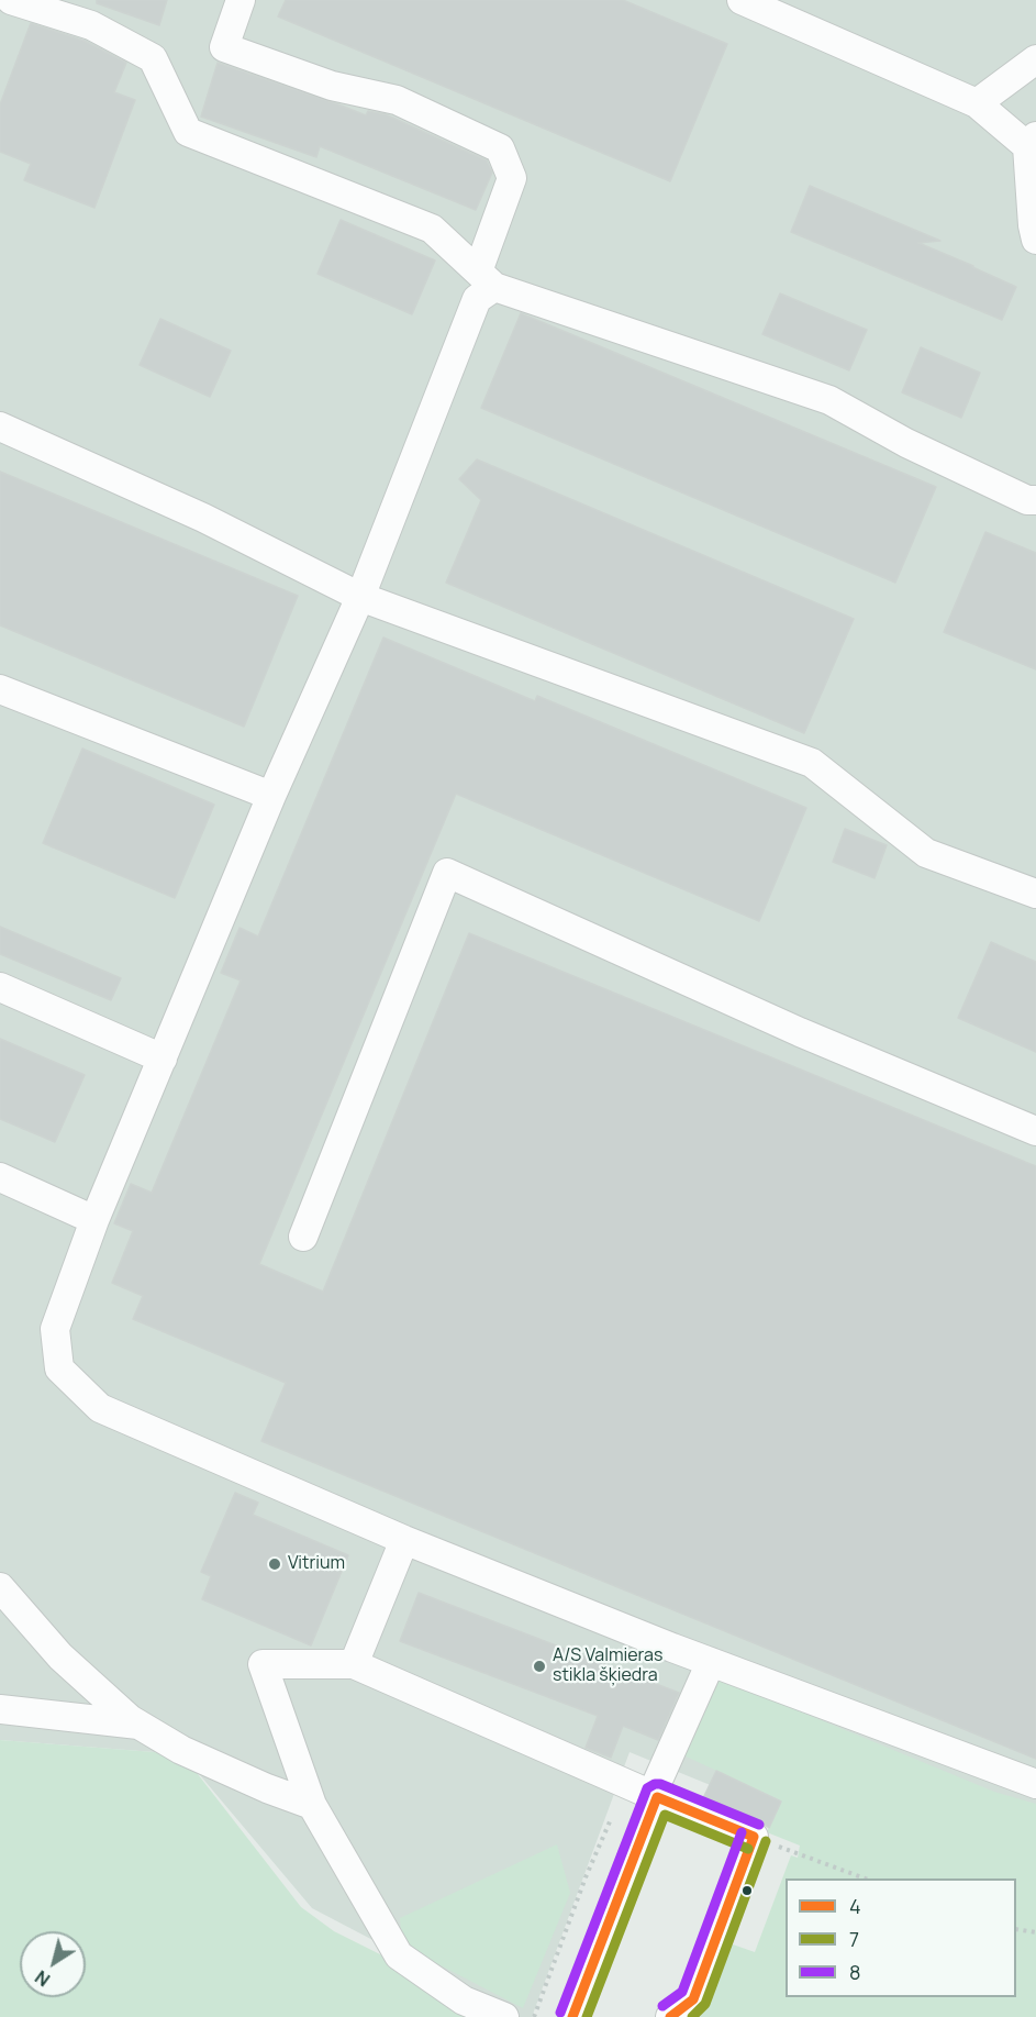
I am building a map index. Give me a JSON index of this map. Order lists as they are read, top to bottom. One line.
{"places":["Vitrium","A/S Valmieras stikla šķiedra"],"lines":["transit line 8","transit line 4","transit line 7"],"legend":["4","7","8"],"north":"bottom left"}
